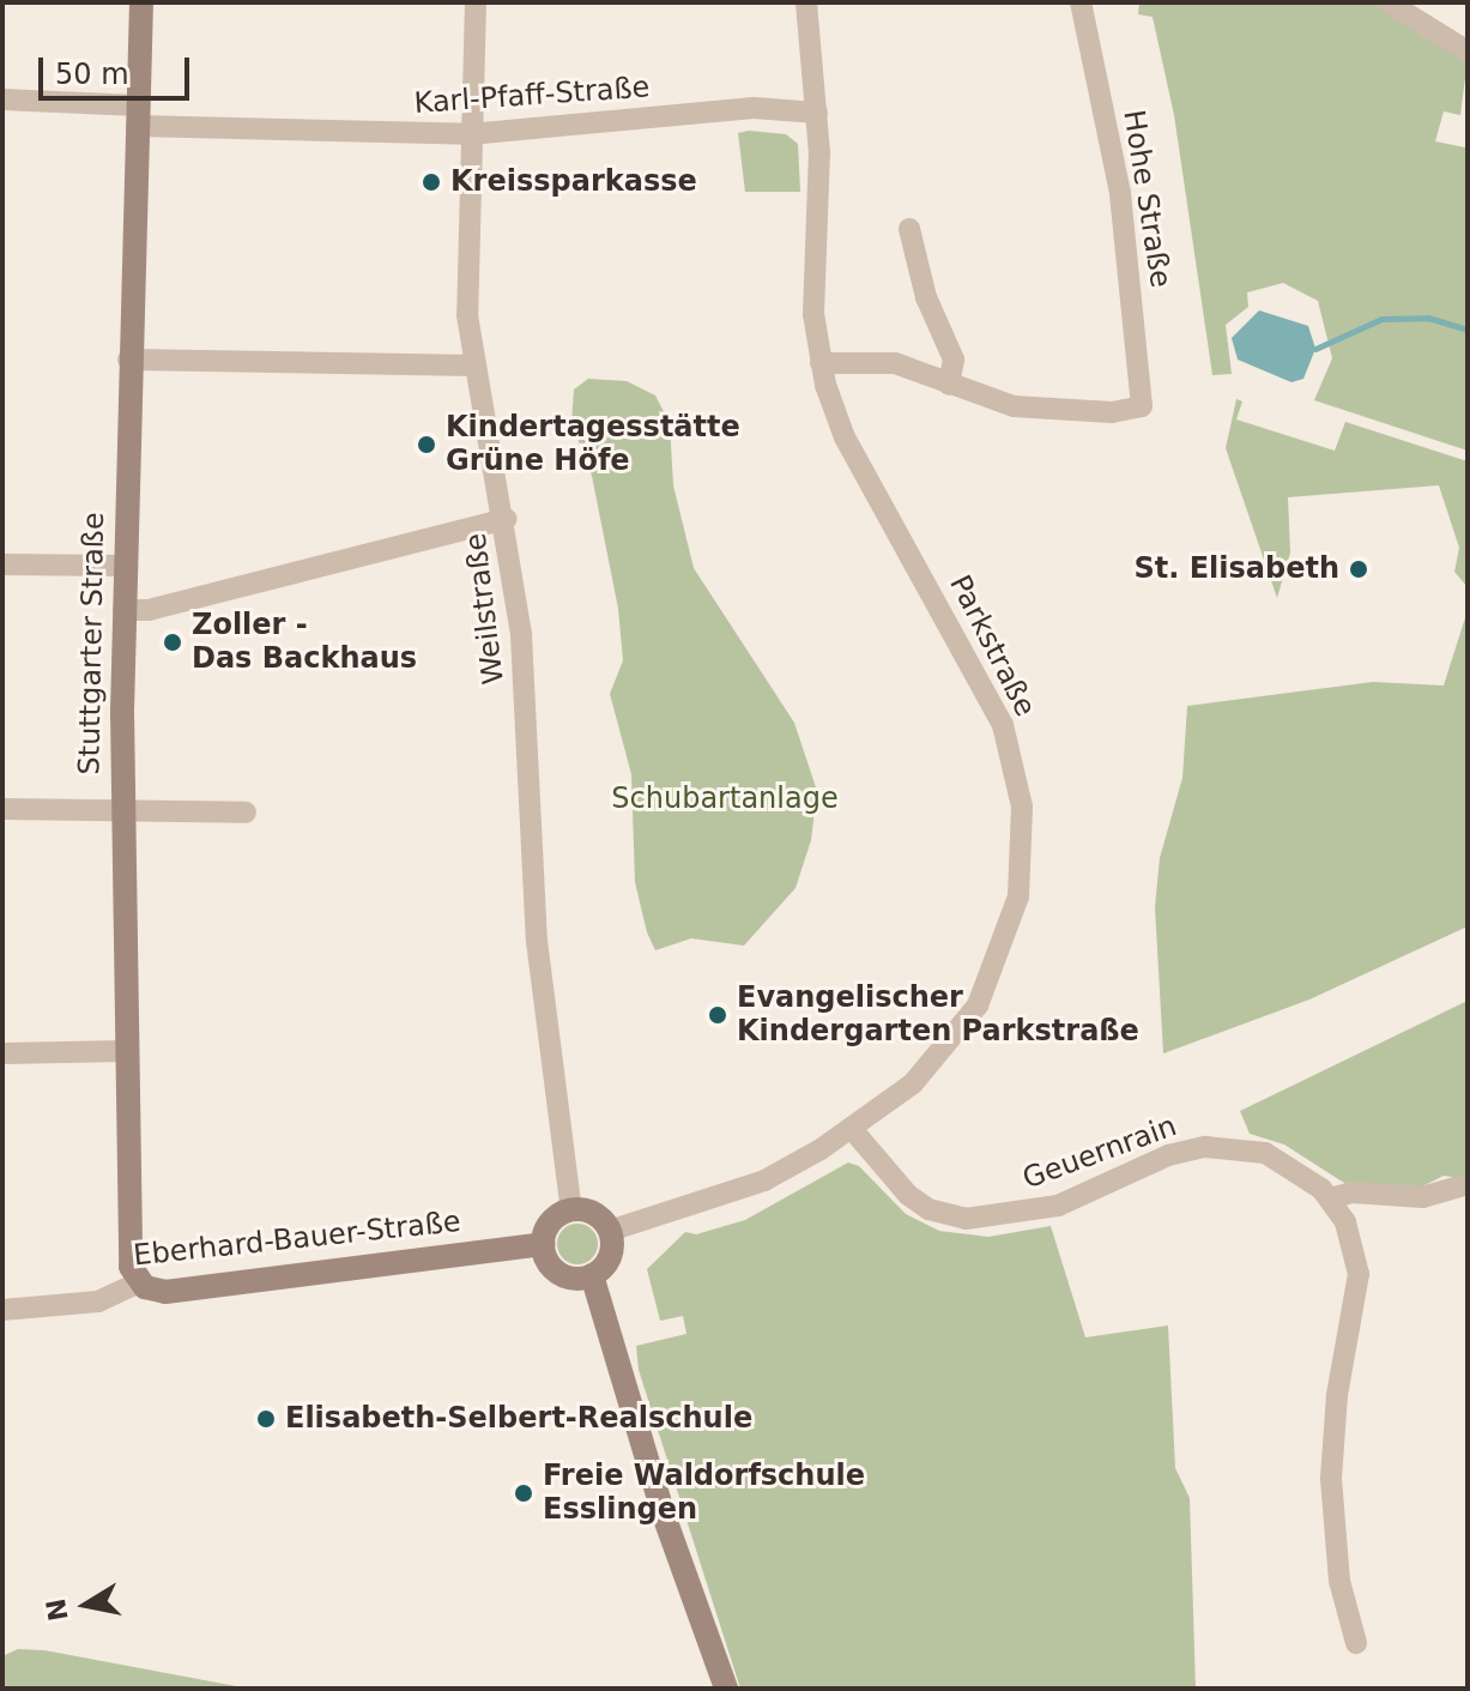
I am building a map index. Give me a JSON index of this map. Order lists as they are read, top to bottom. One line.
{"streets":{"street":["Karl-Pfaff-Straße","Hohe Straße","Weilstraße","Stuttgarter Straße","Parkstraße","Geuernrain","Eberhard-Bauer-Straße"]},"crossings":[["Karl-Pfaff-Straße","Weilstraße"],["Karl-Pfaff-Straße","Stuttgarter Straße"],["Karl-Pfaff-Straße","Parkstraße"],["Weilstraße","Parkstraße"],["Weilstraße","Eberhard-Bauer-Straße"],["Stuttgarter Straße","Eberhard-Bauer-Straße"],["Parkstraße","Geuernrain"],["Parkstraße","Eberhard-Bauer-Straße"]],"parks":["Schubartanlage"],"places":["Kreissparkasse","Kindertagesstätte Grüne Höfe","St. Elisabeth","Zoller - Das Backhaus","Evangelischer Kindergarten Parkstraße","Elisabeth-Selbert-Realschule","Freie Waldorfschule Esslingen"],"scale_bar":"50 m","north":"left"}
